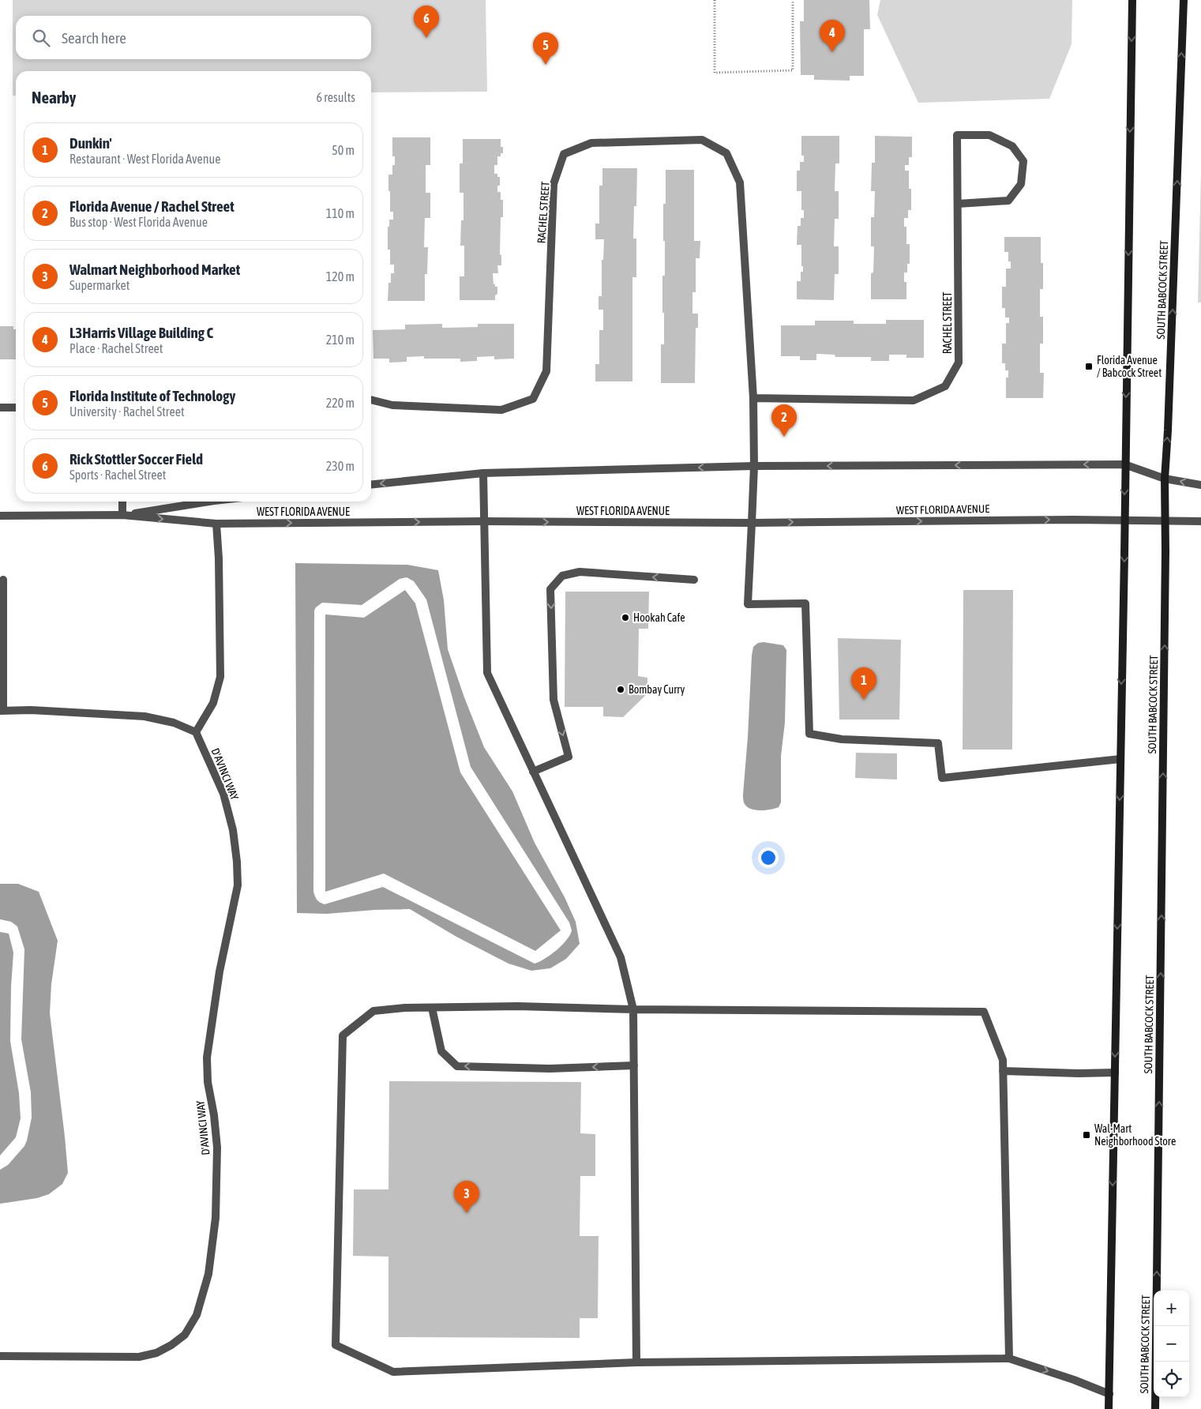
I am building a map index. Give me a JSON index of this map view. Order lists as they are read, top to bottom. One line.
{"streets":{"main road":["SOUTH BABCOCK STREET"],"street":["RACHEL STREET","WEST FLORIDA AVENUE","D'AVINCI WAY"]},"crossings":[["RACHEL STREET","WEST FLORIDA AVENUE"],["SOUTH BABCOCK STREET","WEST FLORIDA AVENUE"]],"places":{"transit":["Florida Avenue / Babcock Street","Wal-Mart Neighborhood Store"],"other":["Hookah Cafe","Bombay Curry"]},"page":{"pins":["6","4","5","2","1","3"],"search":"Search here","heading":["Nearby","6 results"],"list":[{"mark":"1","name":"Dunkin'","note":"Restaurant · West Florida Avenue","value":"50 m"},{"mark":"2","name":"Florida Avenue / Rachel Street","note":"Bus stop · West Florida Avenue","value":"110 m"},{"mark":"3","name":"Walmart Neighborhood Market","note":"Supermarket","value":"120 m"},{"mark":"4","name":"L3Harris Village Building C","note":"Place · Rachel Street","value":"210 m"},{"mark":"5","name":"Florida Institute of Technology","note":"University · Rachel Street","value":"220 m"},{"mark":"6","name":"Rick Stottler Soccer Field","note":"Sports · Rachel Street","value":"230 m"}],"map_buttons":["+","−"]}}
